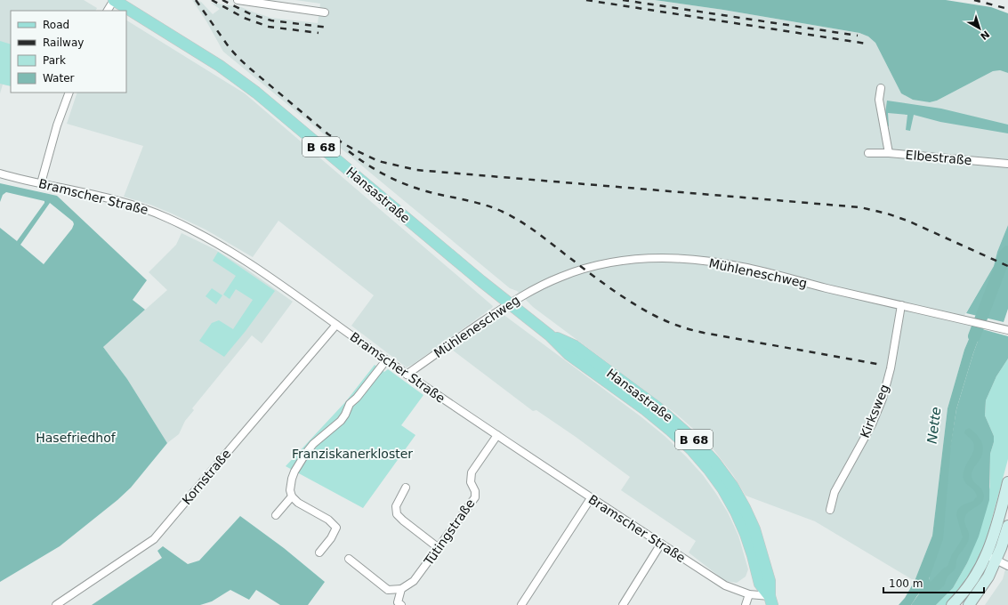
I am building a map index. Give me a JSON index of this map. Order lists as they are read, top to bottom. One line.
{"streets":{"main road":["B 68","Hansastraße"],"street":["Elbestraße","Bramscher Straße","Mühleneschweg","Kirksweg","Kornstraße","Tütingstraße"]},"crossings":[["Hansastraße","Bramscher Straße"],["Hansastraße","Mühleneschweg"],["Bramscher Straße","Mühleneschweg"],["Bramscher Straße","Kornstraße"],["Bramscher Straße","Tütingstraße"],["Mühleneschweg","Kirksweg"]],"water":["Nette"],"parks":["Hasefriedhof","Franziskanerkloster"],"legend":["Road","Railway","Park","Water"],"scale_bar":"100 m","north":"bottom right"}
